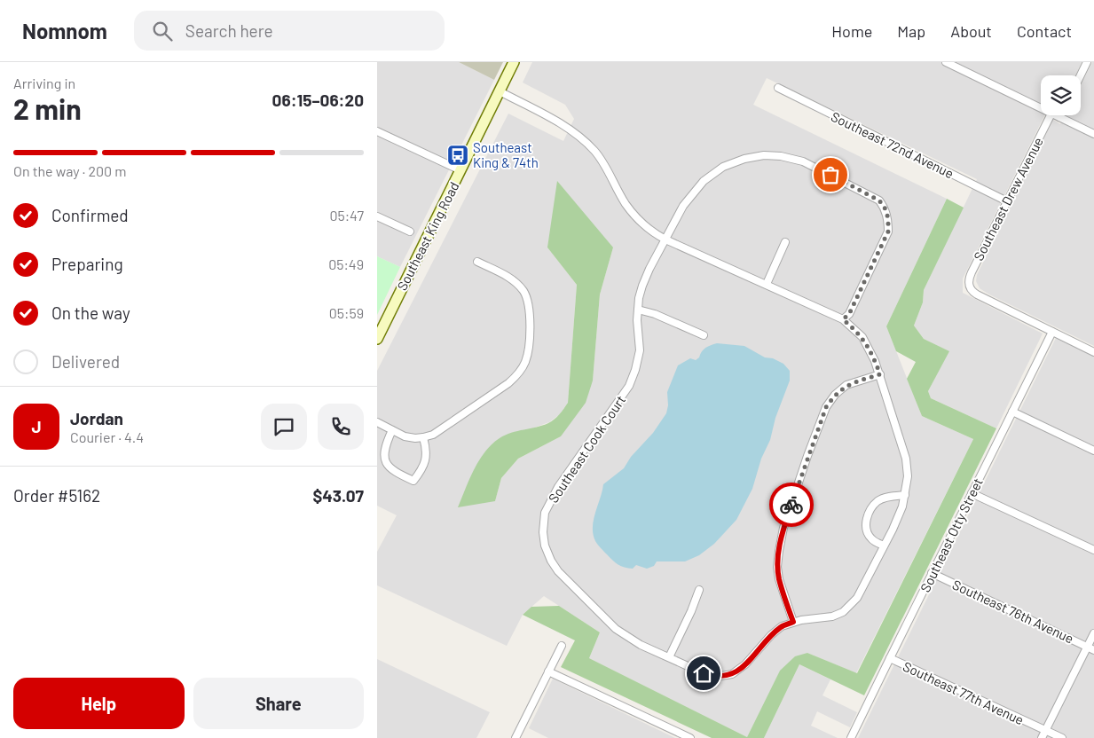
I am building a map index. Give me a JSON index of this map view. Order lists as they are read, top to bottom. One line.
{"streets":{"main road":["Southeast King Road"],"street":["Southeast 72nd Avenue","Southeast Drew Avenue","Southeast Cook Court","Southeast Otty Street","Southeast 76th Avenue","Southeast 77th Avenue"]},"crossings":[["Southeast 72nd Avenue","Southeast Drew Avenue"],["Southeast Drew Avenue","Southeast Otty Street"],["Southeast King Road","Southeast Cook Court"],["Southeast Otty Street","Southeast 76th Avenue"],["Southeast Otty Street","Southeast 77th Avenue"]],"places":{"bus stop":["Southeast King & 74th"]},"page":{"header":"Nomnom","search":"Search here","nav":["Home","Map","About","Contact"],"heading":["2 min","Arriving in","06:15–06:20"],"panel":["Jordan","Courier · 4.4","Order #5162","$43.07"],"bar":"On the way · 200 m","list":[["Confirmed","05:47"],["Preparing","05:49"],["On the way","05:59"],"Delivered"],"round":"J","buttons":["Help","Share"]}}
